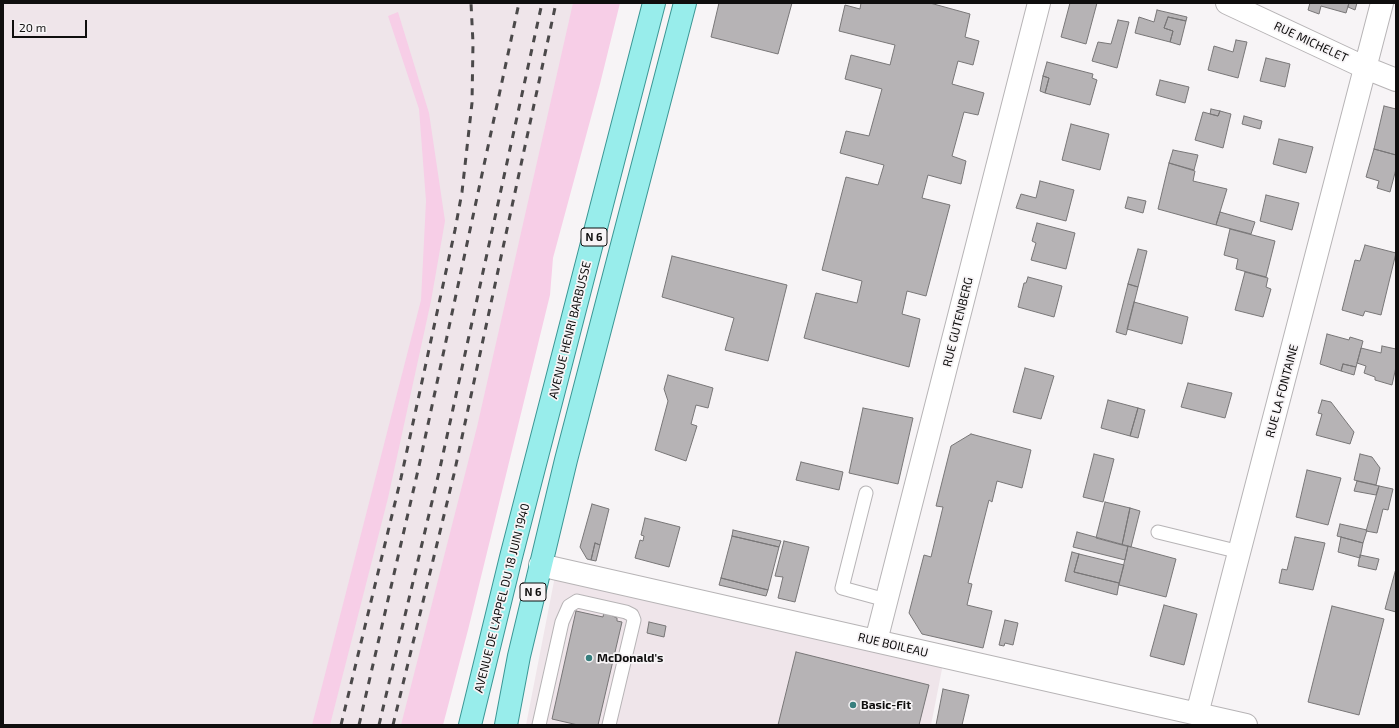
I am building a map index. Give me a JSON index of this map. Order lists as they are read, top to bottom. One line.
{"streets":{"main road":["N 6","AVENUE HENRI BARBUSSE","AVENUE DE L'APPEL DU 18 JUIN 1940"],"street":["RUE MICHELET","RUE GUTENBERG","RUE LA FONTAINE","RUE BOILEAU"]},"crossings":[["RUE MICHELET","RUE LA FONTAINE"],["N 6","RUE BOILEAU"],["RUE GUTENBERG","RUE BOILEAU"],["AVENUE HENRI BARBUSSE","AVENUE DE L'APPEL DU 18 JUIN 1940"],["RUE LA FONTAINE","RUE BOILEAU"]],"places":["McDonald's","Basic-Fit"],"scale_bar":"20 m"}
